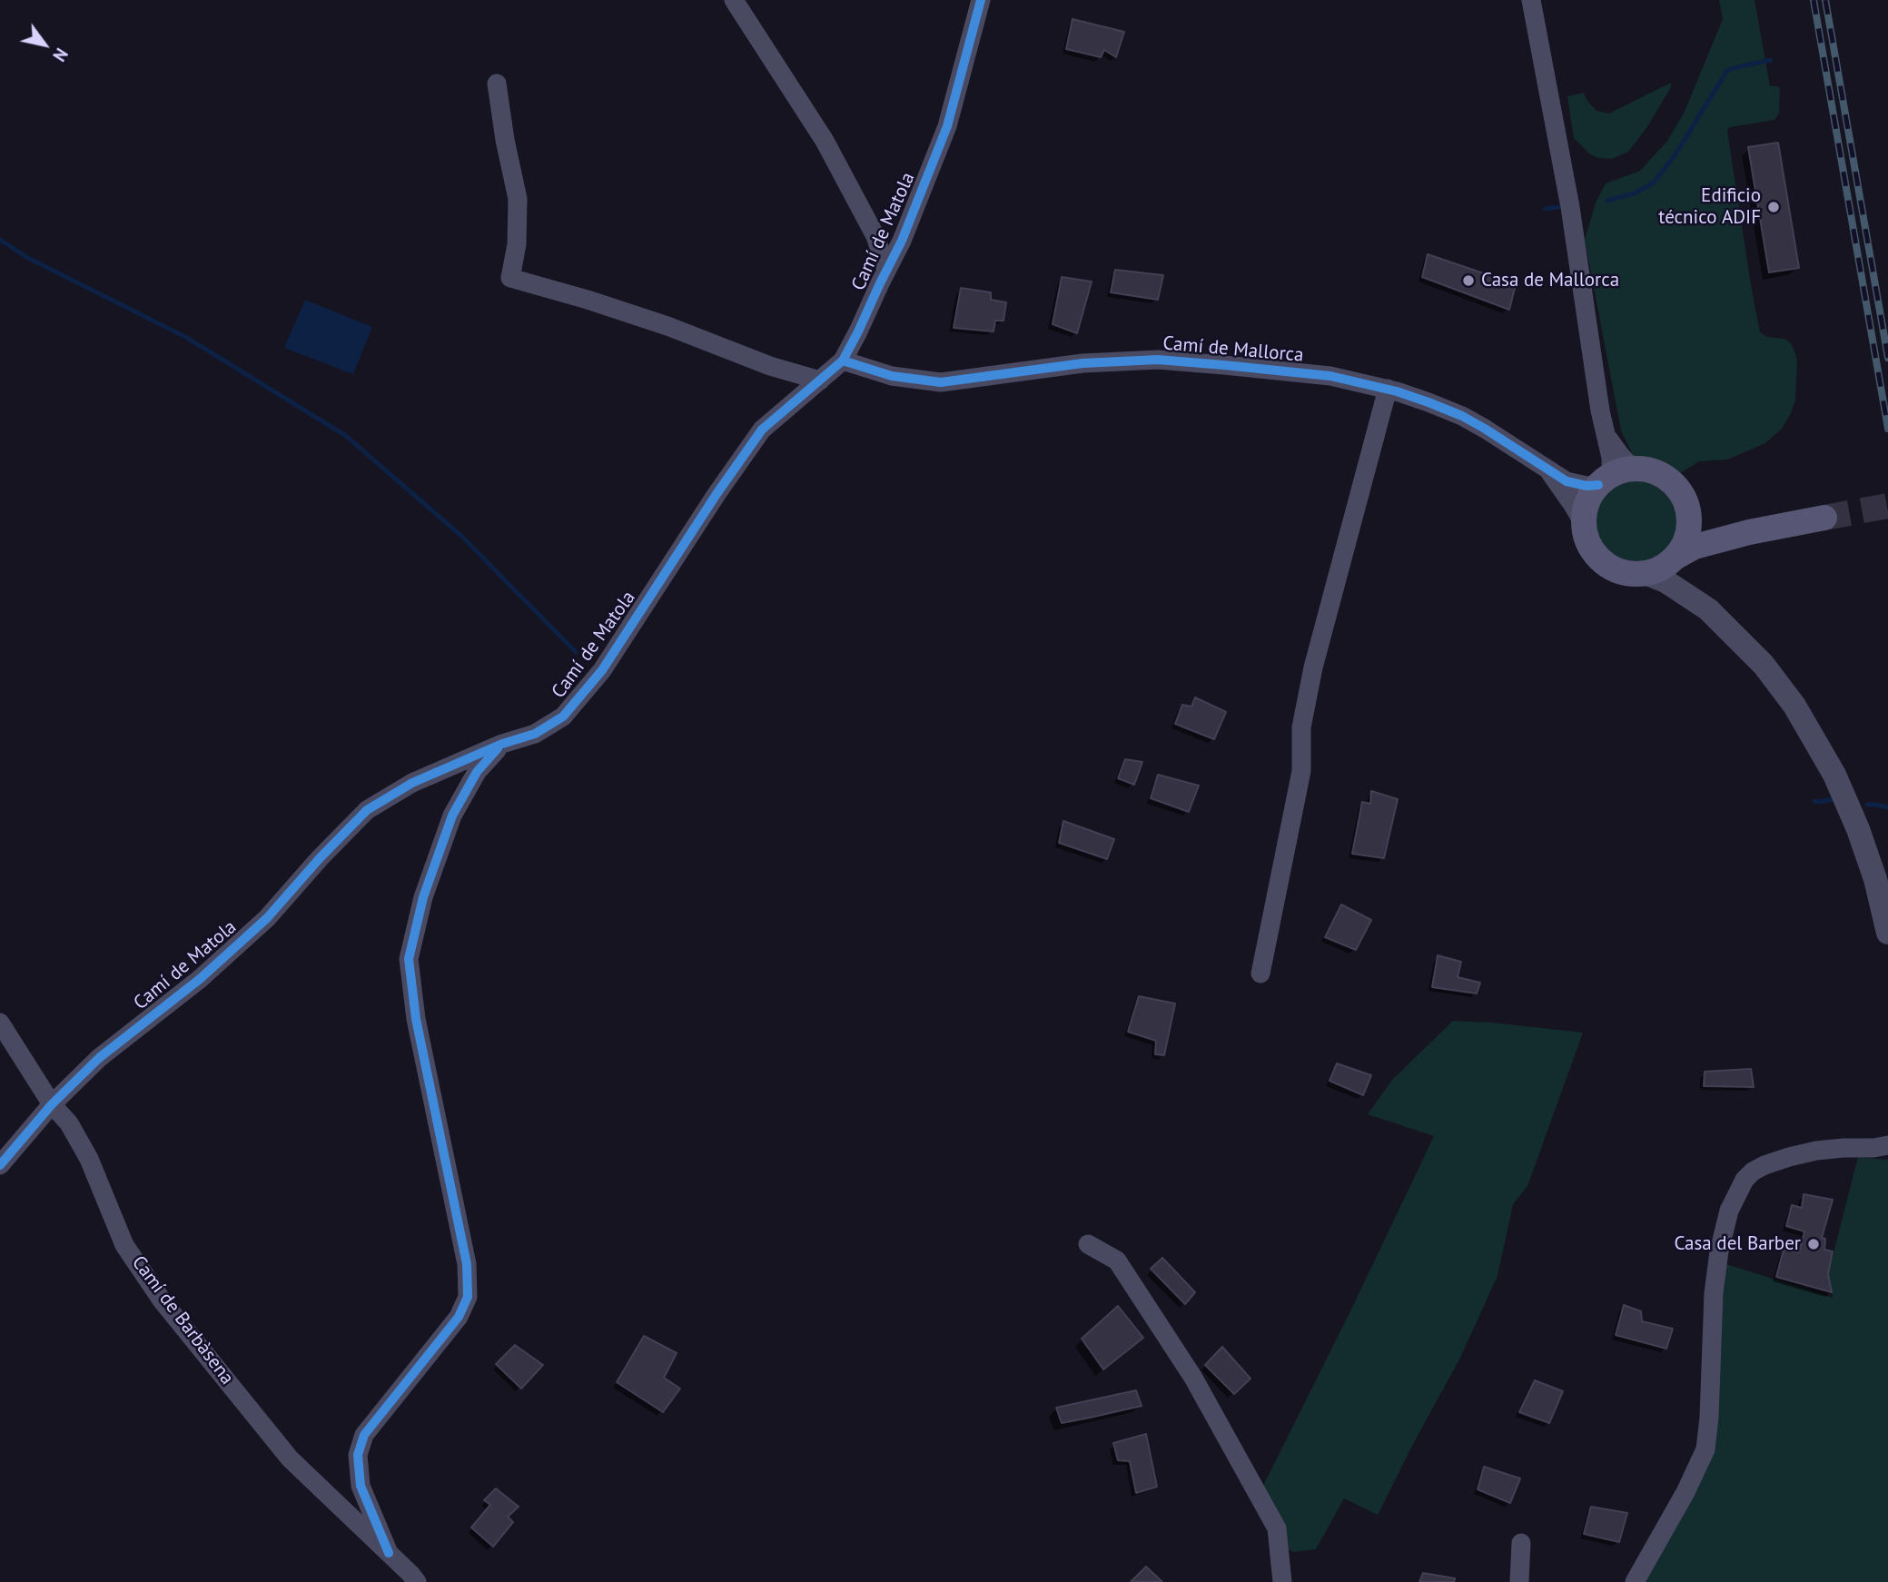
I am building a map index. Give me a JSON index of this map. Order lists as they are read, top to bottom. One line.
{"streets":{"street":["Camí de Matola","Camí de Mallorca","Camí de Barbàsena"]},"crossings":[["Camí de Matola","Camí de Mallorca"],["Camí de Matola","Camí de Barbàsena"]],"places":["Edificio técnico ADIF","Casa de Mallorca","Casa del Barber"],"north":"bottom right"}
